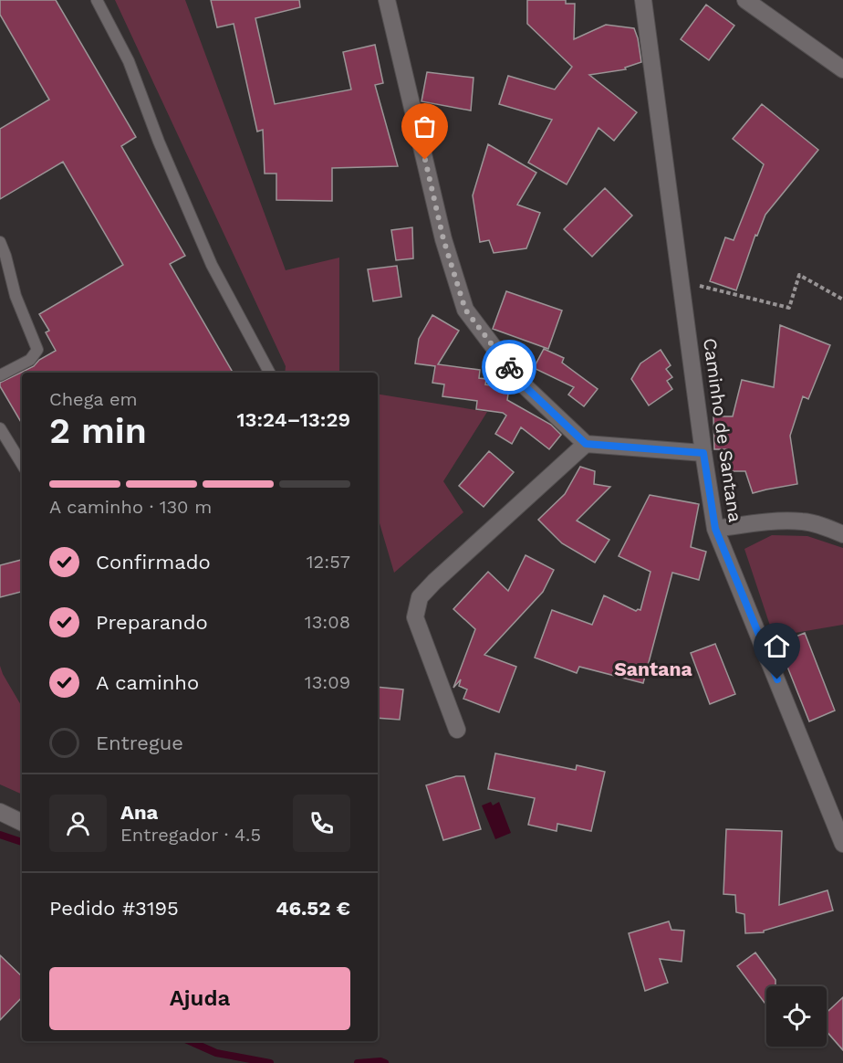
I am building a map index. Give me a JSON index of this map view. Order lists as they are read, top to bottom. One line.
{"streets":{"street":["Caminho de Santana"]},"districts":["Santana"],"page":{"heading":["2 min","Chega em","13:24–13:29"],"panel":["Ana","Entregador · 4.5","Pedido #3195","46.52 €"],"bar":"A caminho · 130 m","list":[["Confirmado","12:57"],["Preparando","13:08"],["A caminho","13:09"],"Entregue"],"buttons":"Ajuda"}}
